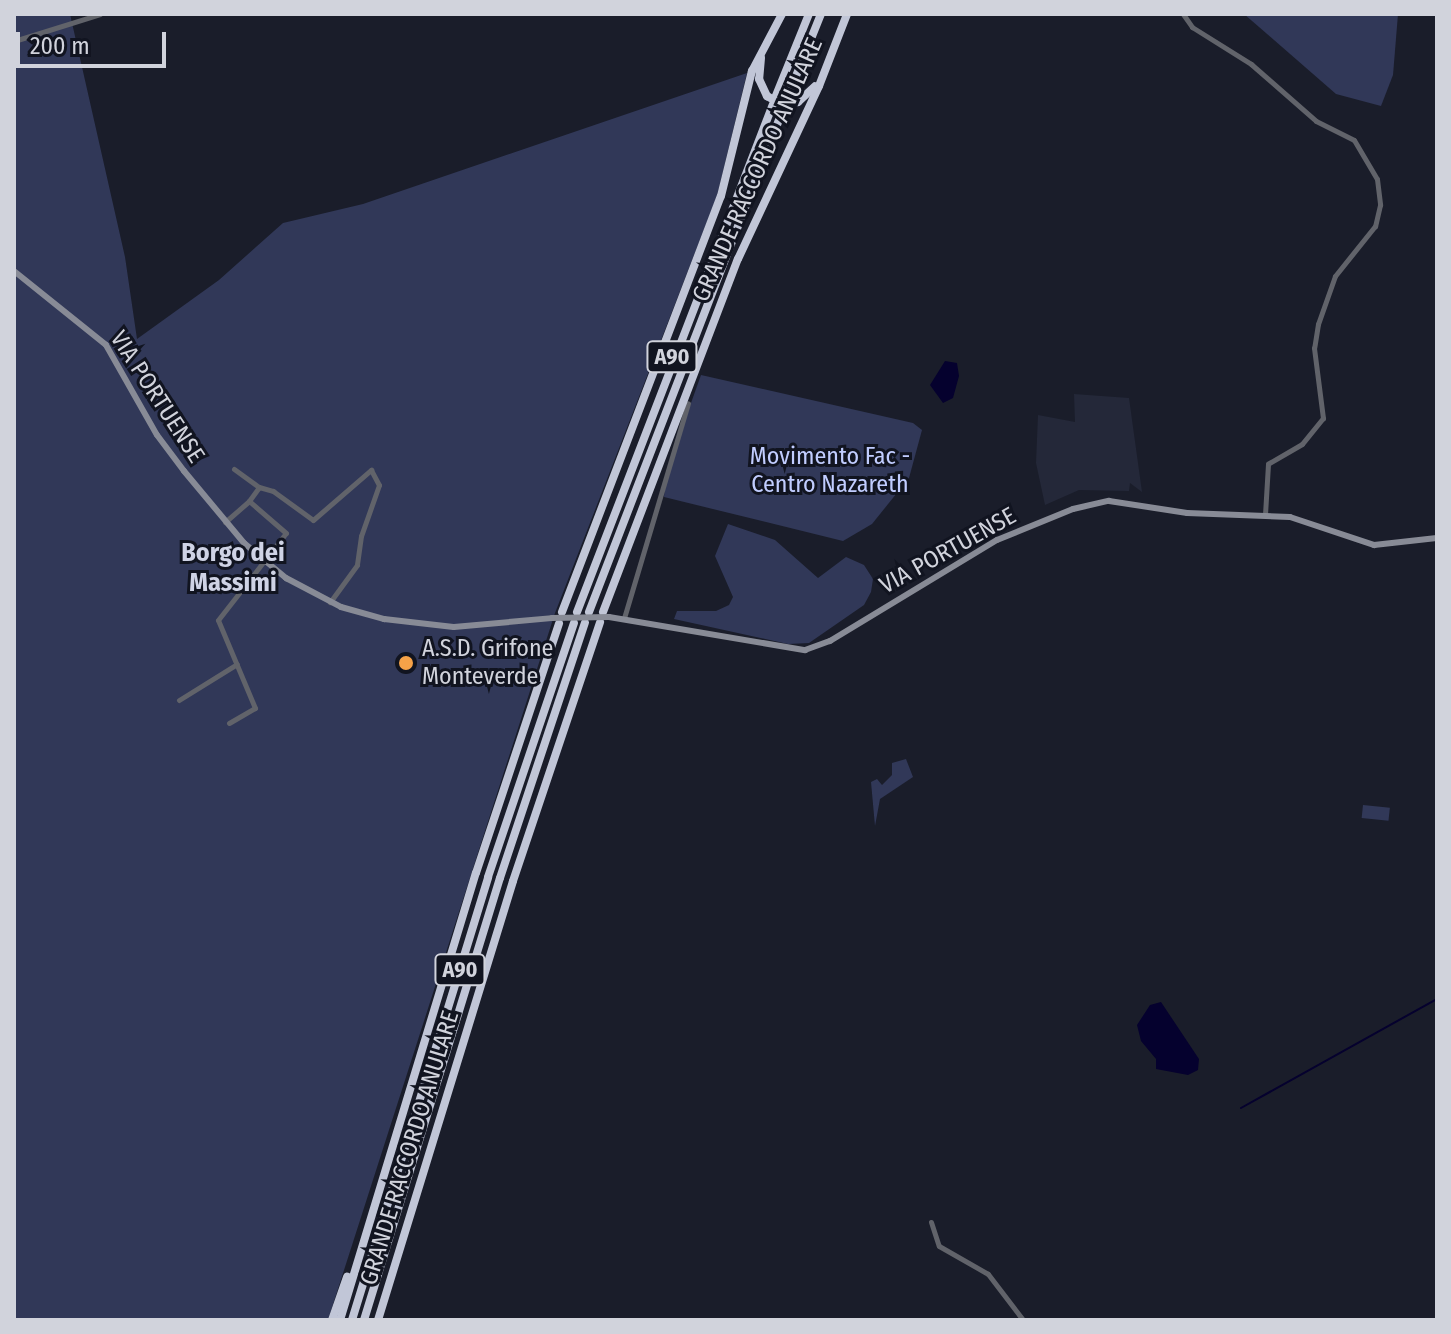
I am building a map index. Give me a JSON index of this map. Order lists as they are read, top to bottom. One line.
{"streets":{"highway":["GRANDE RACCORDO ANULARE","A90"],"main road":["VIA PORTUENSE"]},"crossings":[["GRANDE RACCORDO ANULARE","VIA PORTUENSE"]],"districts":["Borgo dei Massimi"],"parks":["Movimento Fac - Centro Nazareth"],"places":["A.S.D. Grifone Monteverde"],"scale_bar":"200 m"}
